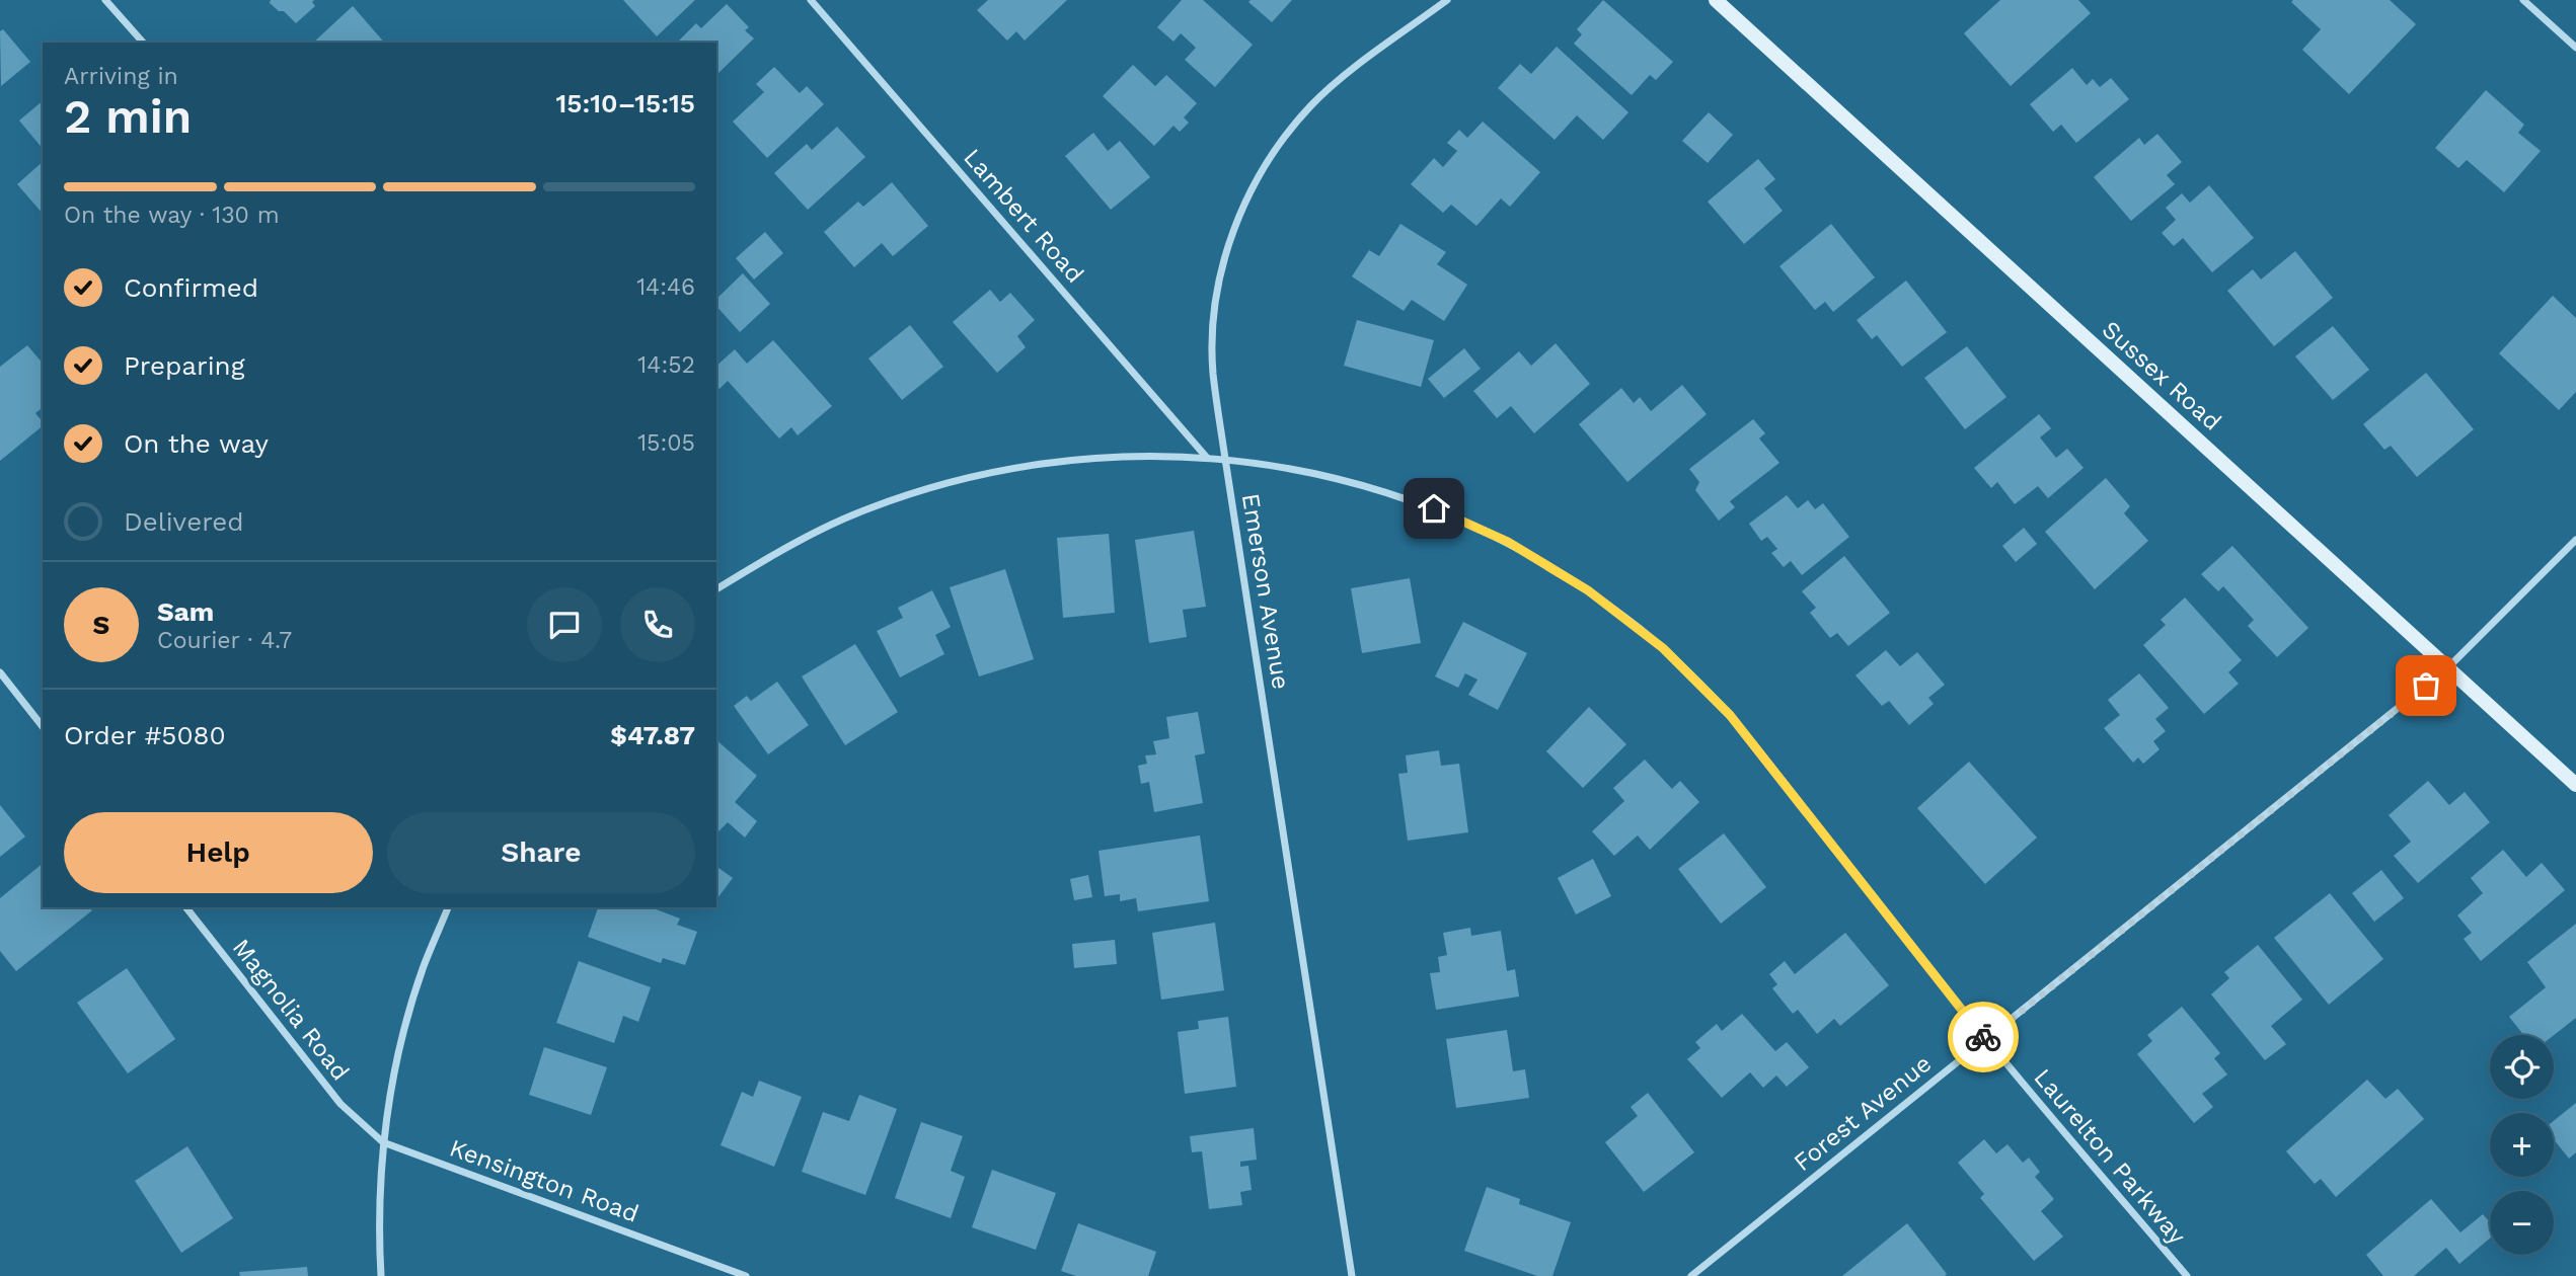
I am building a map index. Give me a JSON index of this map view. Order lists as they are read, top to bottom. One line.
{"streets":{"street":["Lambert Road","Sussex Road","Emerson Avenue","Magnolia Road","Forest Avenue","Laurelton Parkway","Kensington Road"]},"crossings":[["Lambert Road","Laurelton Parkway"],["Sussex Road","Forest Avenue"],["Emerson Avenue","Laurelton Parkway"],["Magnolia Road","Kensington Road"],["Forest Avenue","Laurelton Parkway"]],"page":{"heading":["2 min","Arriving in","15:10–15:15"],"panel":["Sam","Courier · 4.7","Order #5080","$47.87"],"bar":"On the way · 130 m","list":[["Confirmed","14:46"],["Preparing","14:52"],["On the way","15:05"],"Delivered"],"round":"S","buttons":["Help","Share"],"map_buttons":["+","−"]}}
